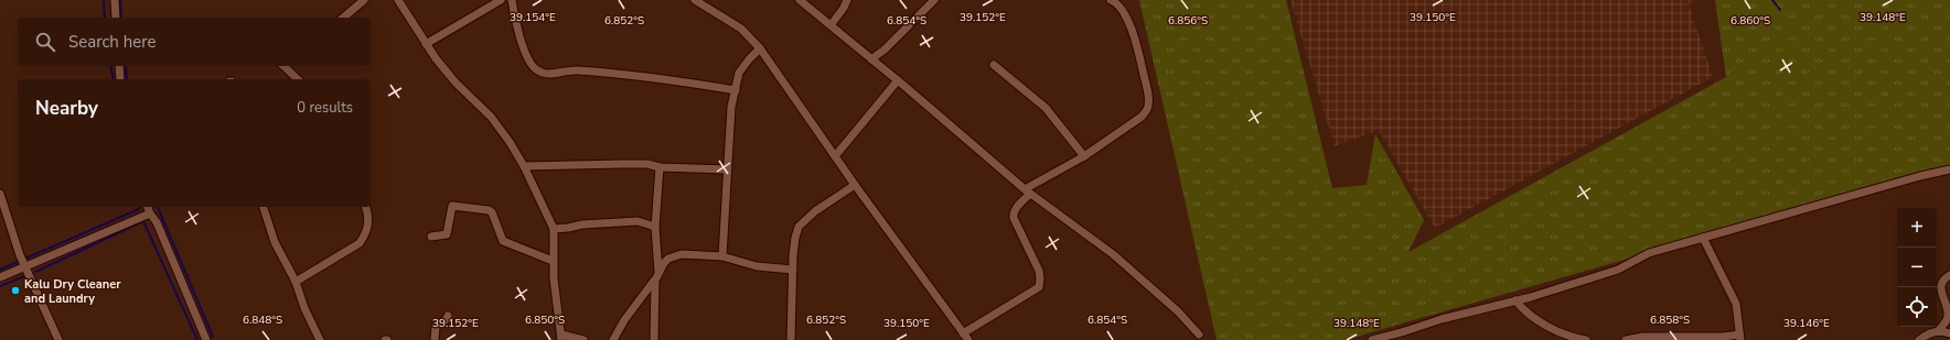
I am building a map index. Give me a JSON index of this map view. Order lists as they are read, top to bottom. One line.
{"places":["Kalu Dry Cleaner and Laundry"],"page":{"search":"Search here","heading":["Nearby","0 results"],"map_buttons":["+","−"]},"coordinates":["39.152°E","39.154°E","39.150°E","39.148°E","6.852°S","6.854°S","6.856°S","6.860°S","6.848°S","6.850°S","6.858°S","39.146°E"]}
